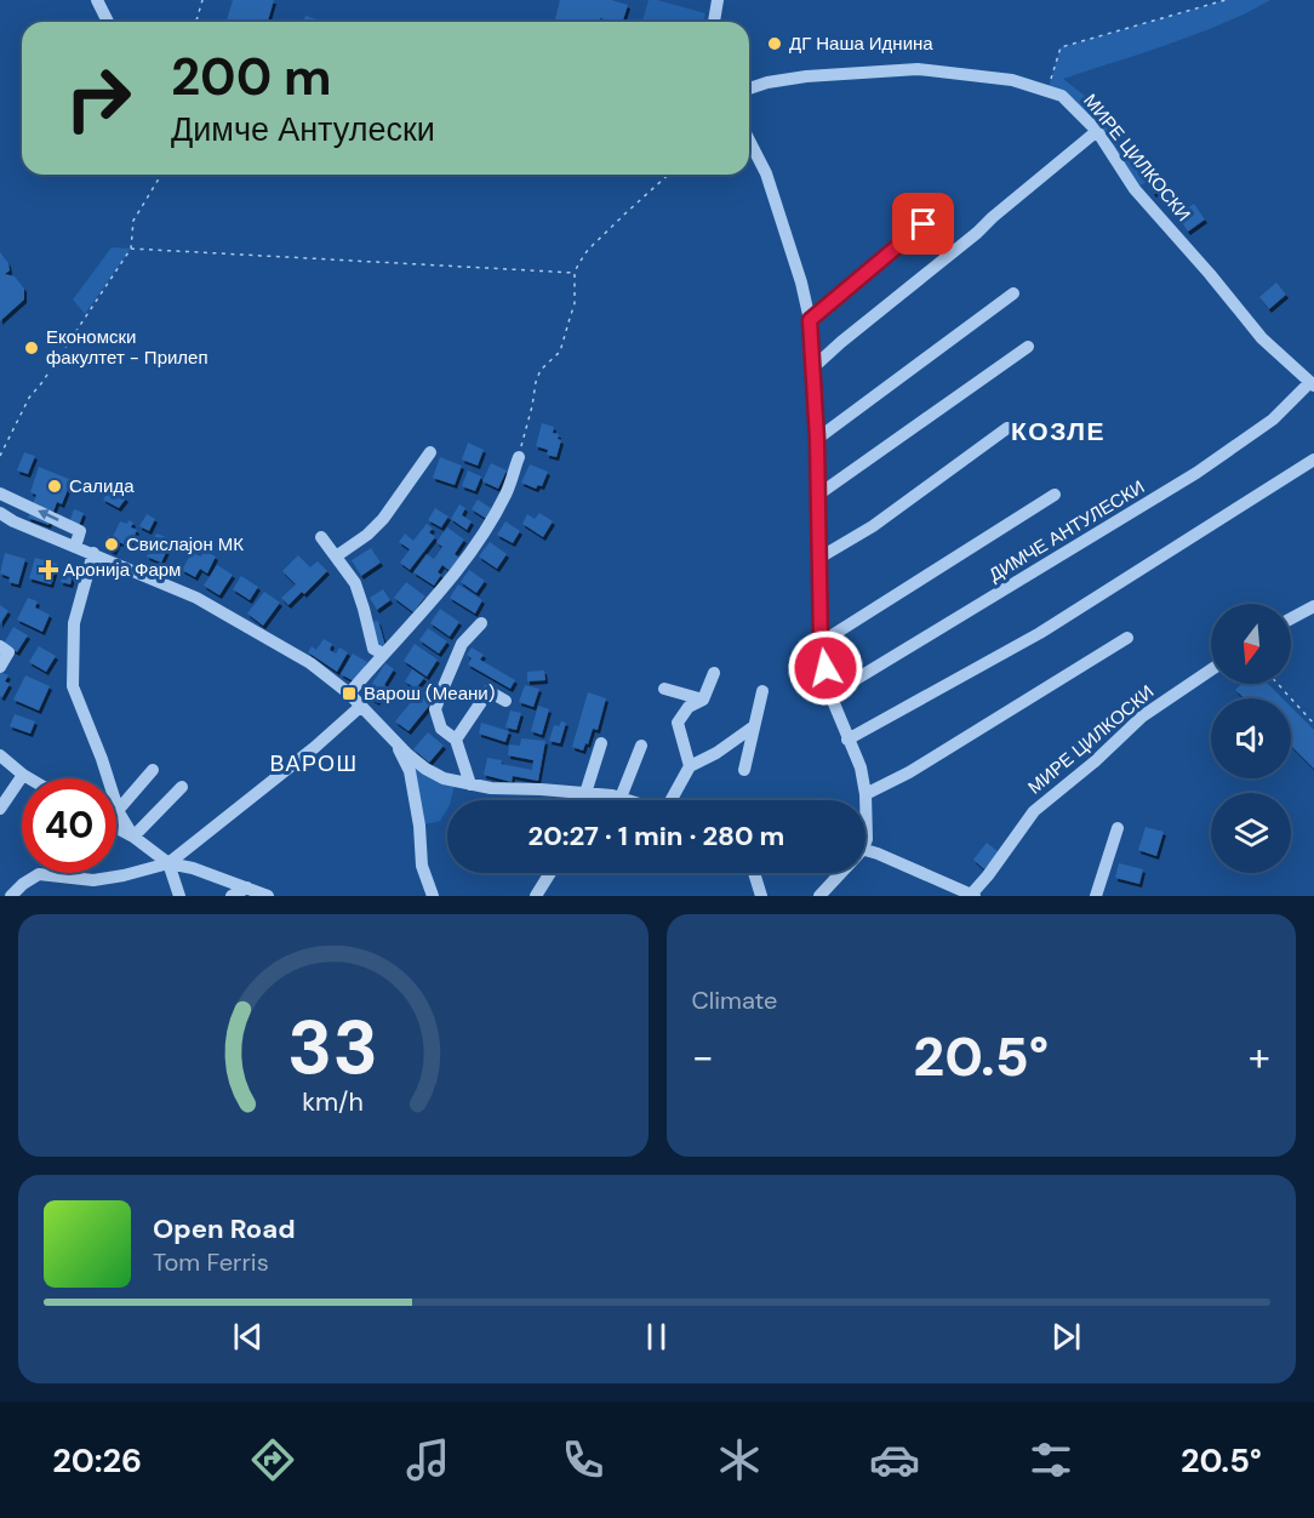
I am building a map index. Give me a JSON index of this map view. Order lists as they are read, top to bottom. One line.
{"streets":{"street":["МИРЕ ЦИЛКОСКИ","ДИМЧЕ АНТУЛЕСКИ"]},"crossings":[["МИРЕ ЦИЛКОСКИ","ДИМЧЕ АНТУЛЕСКИ"]],"districts":["КОЗЛЕ","ВАРОШ"],"places":{"other":["ДГ Наша Иднина","Економски факултет - Прилеп","Салида","Свислајон МК"],"health":["Аронија Фарм"],"transit":["Варош (Меани)"]},"north":"bottom","page":{"turn":["200 m","Димче Антулески"],"limit":"40","trip":"20:27 · 1 min · 280 m","tile":"Climate","heat":["−","20.5°","+"],"song":["Open Road","Tom Ferris"],"tabs":["20:26","20.5°"],"gauge":["33","km/h"]}}
